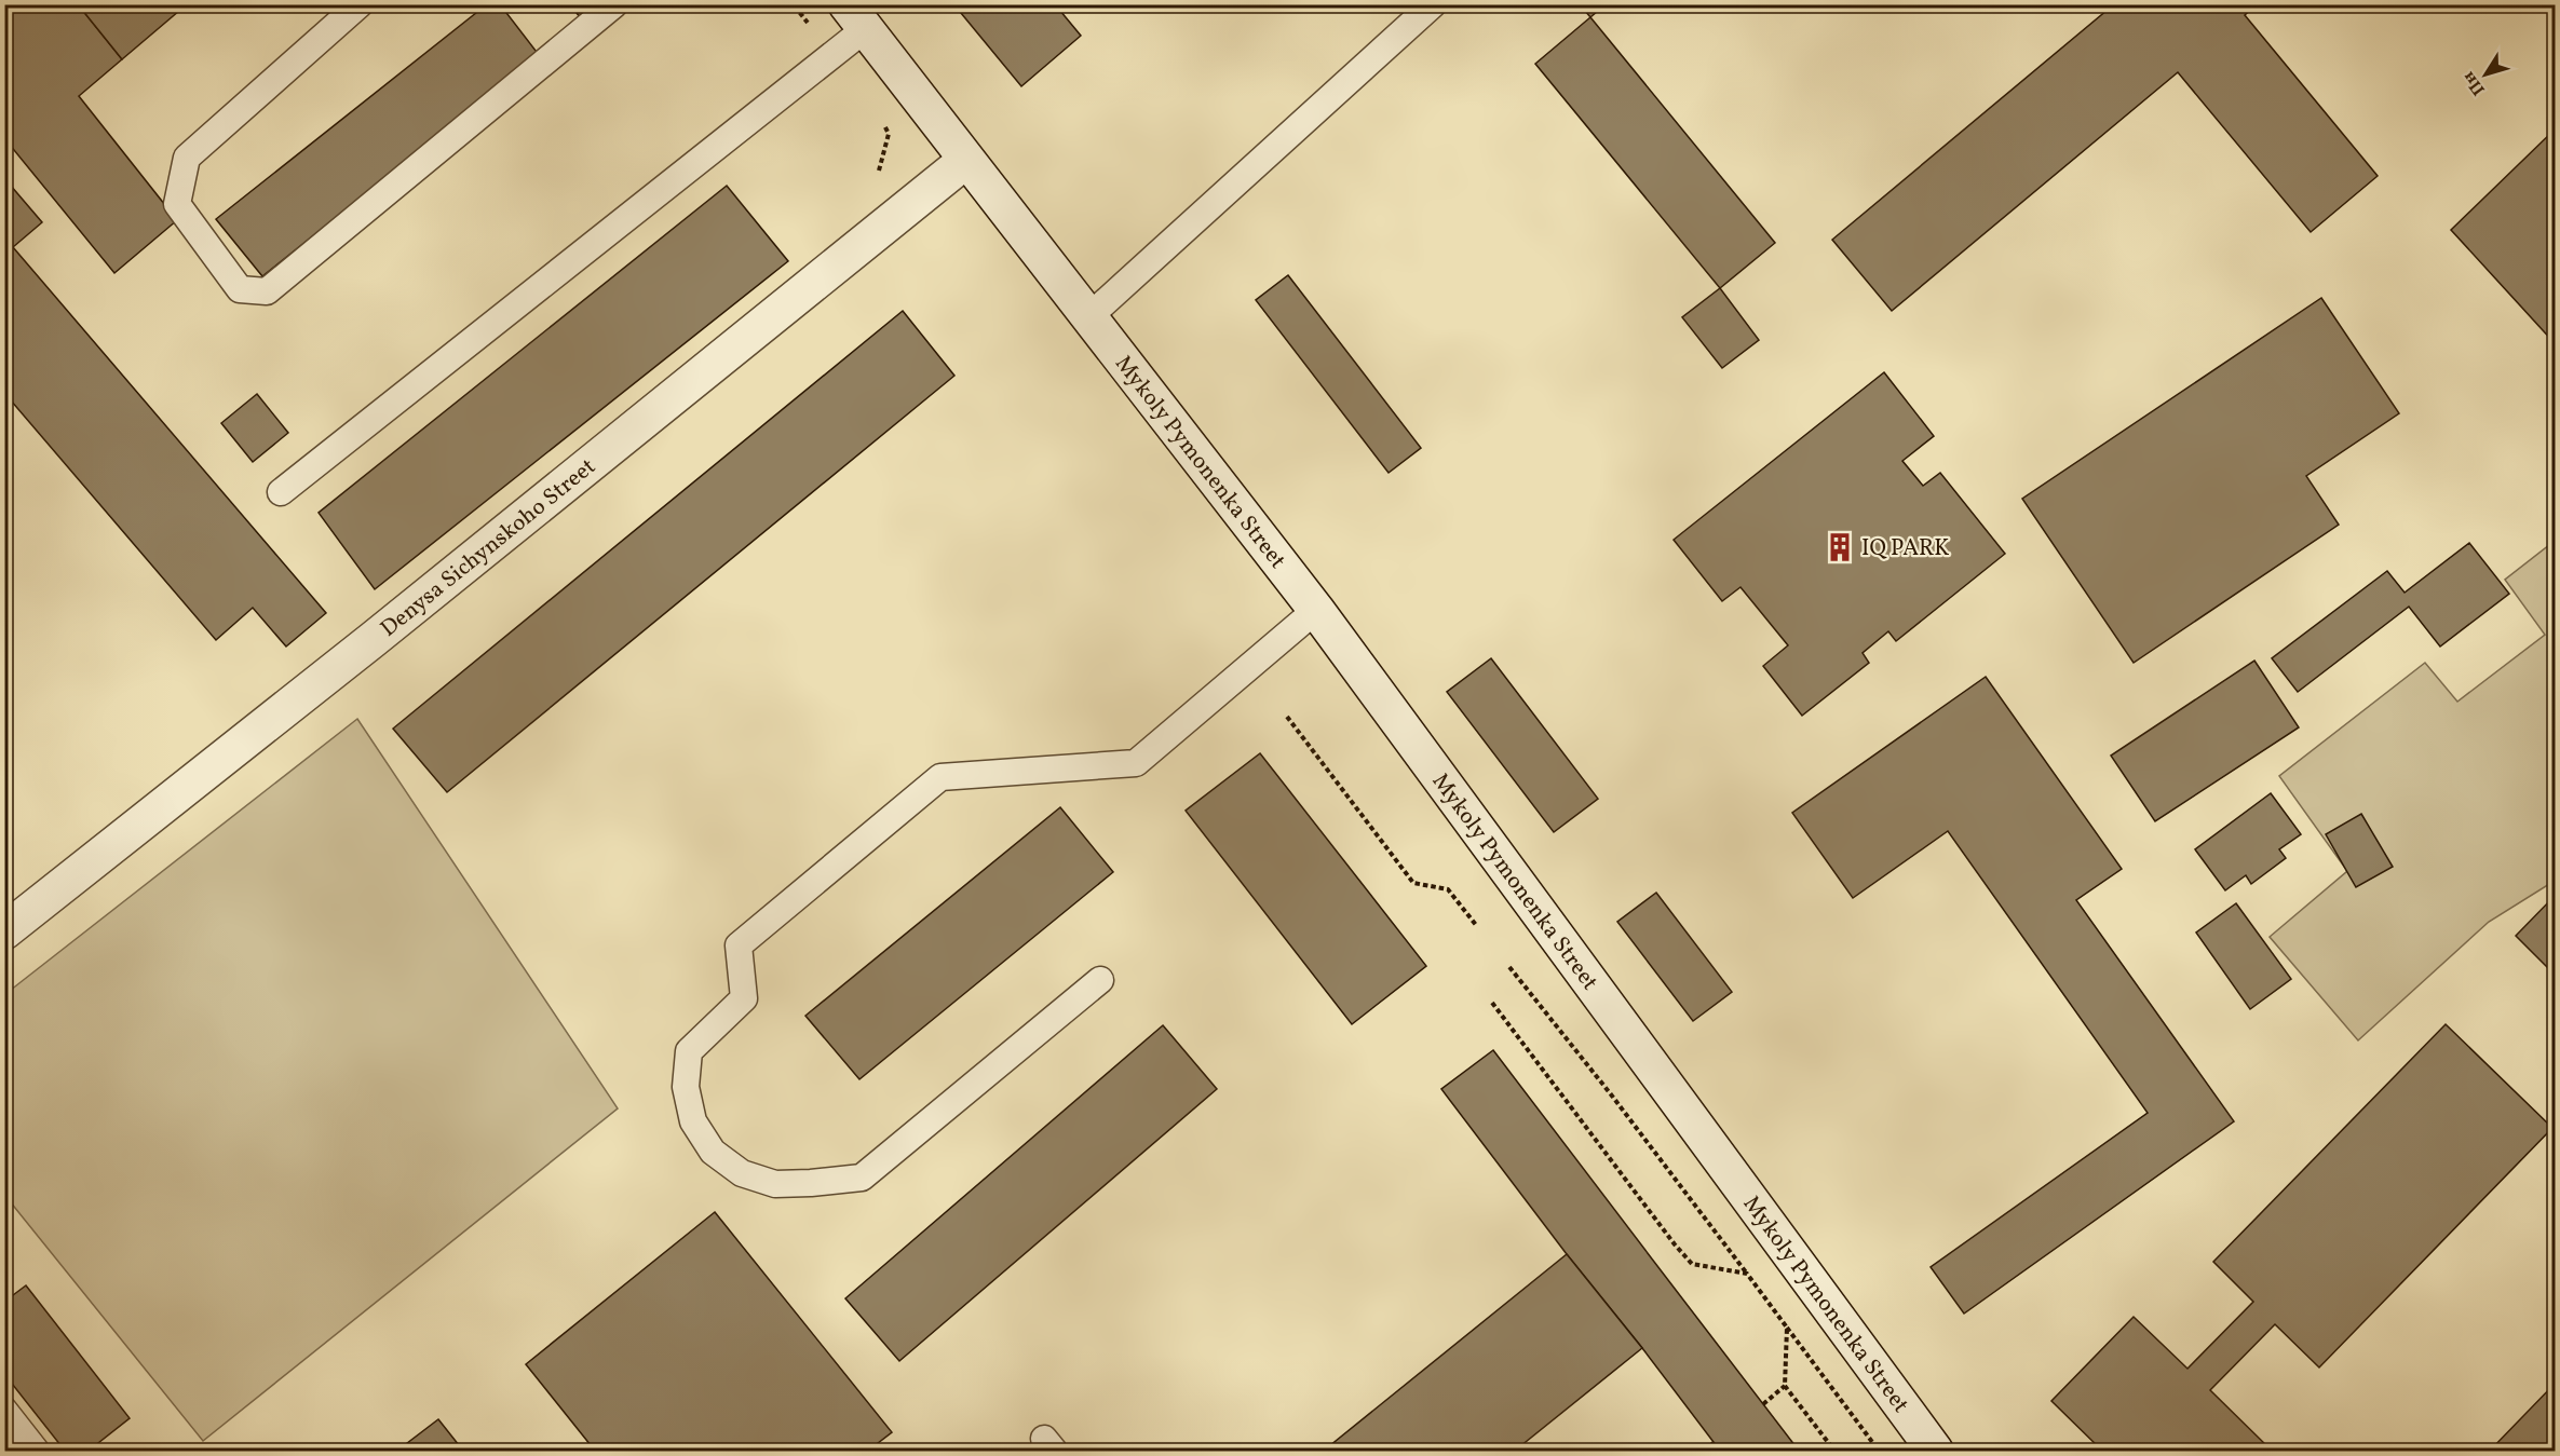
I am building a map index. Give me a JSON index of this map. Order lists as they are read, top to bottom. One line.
{"streets":{"street":["Mykoly Pymonenka Street","Denysa Sichynskoho Street"]},"crossings":[["Mykoly Pymonenka Street","Denysa Sichynskoho Street"]],"places":{"building":["IQ PARK"]},"north":"bottom left"}
